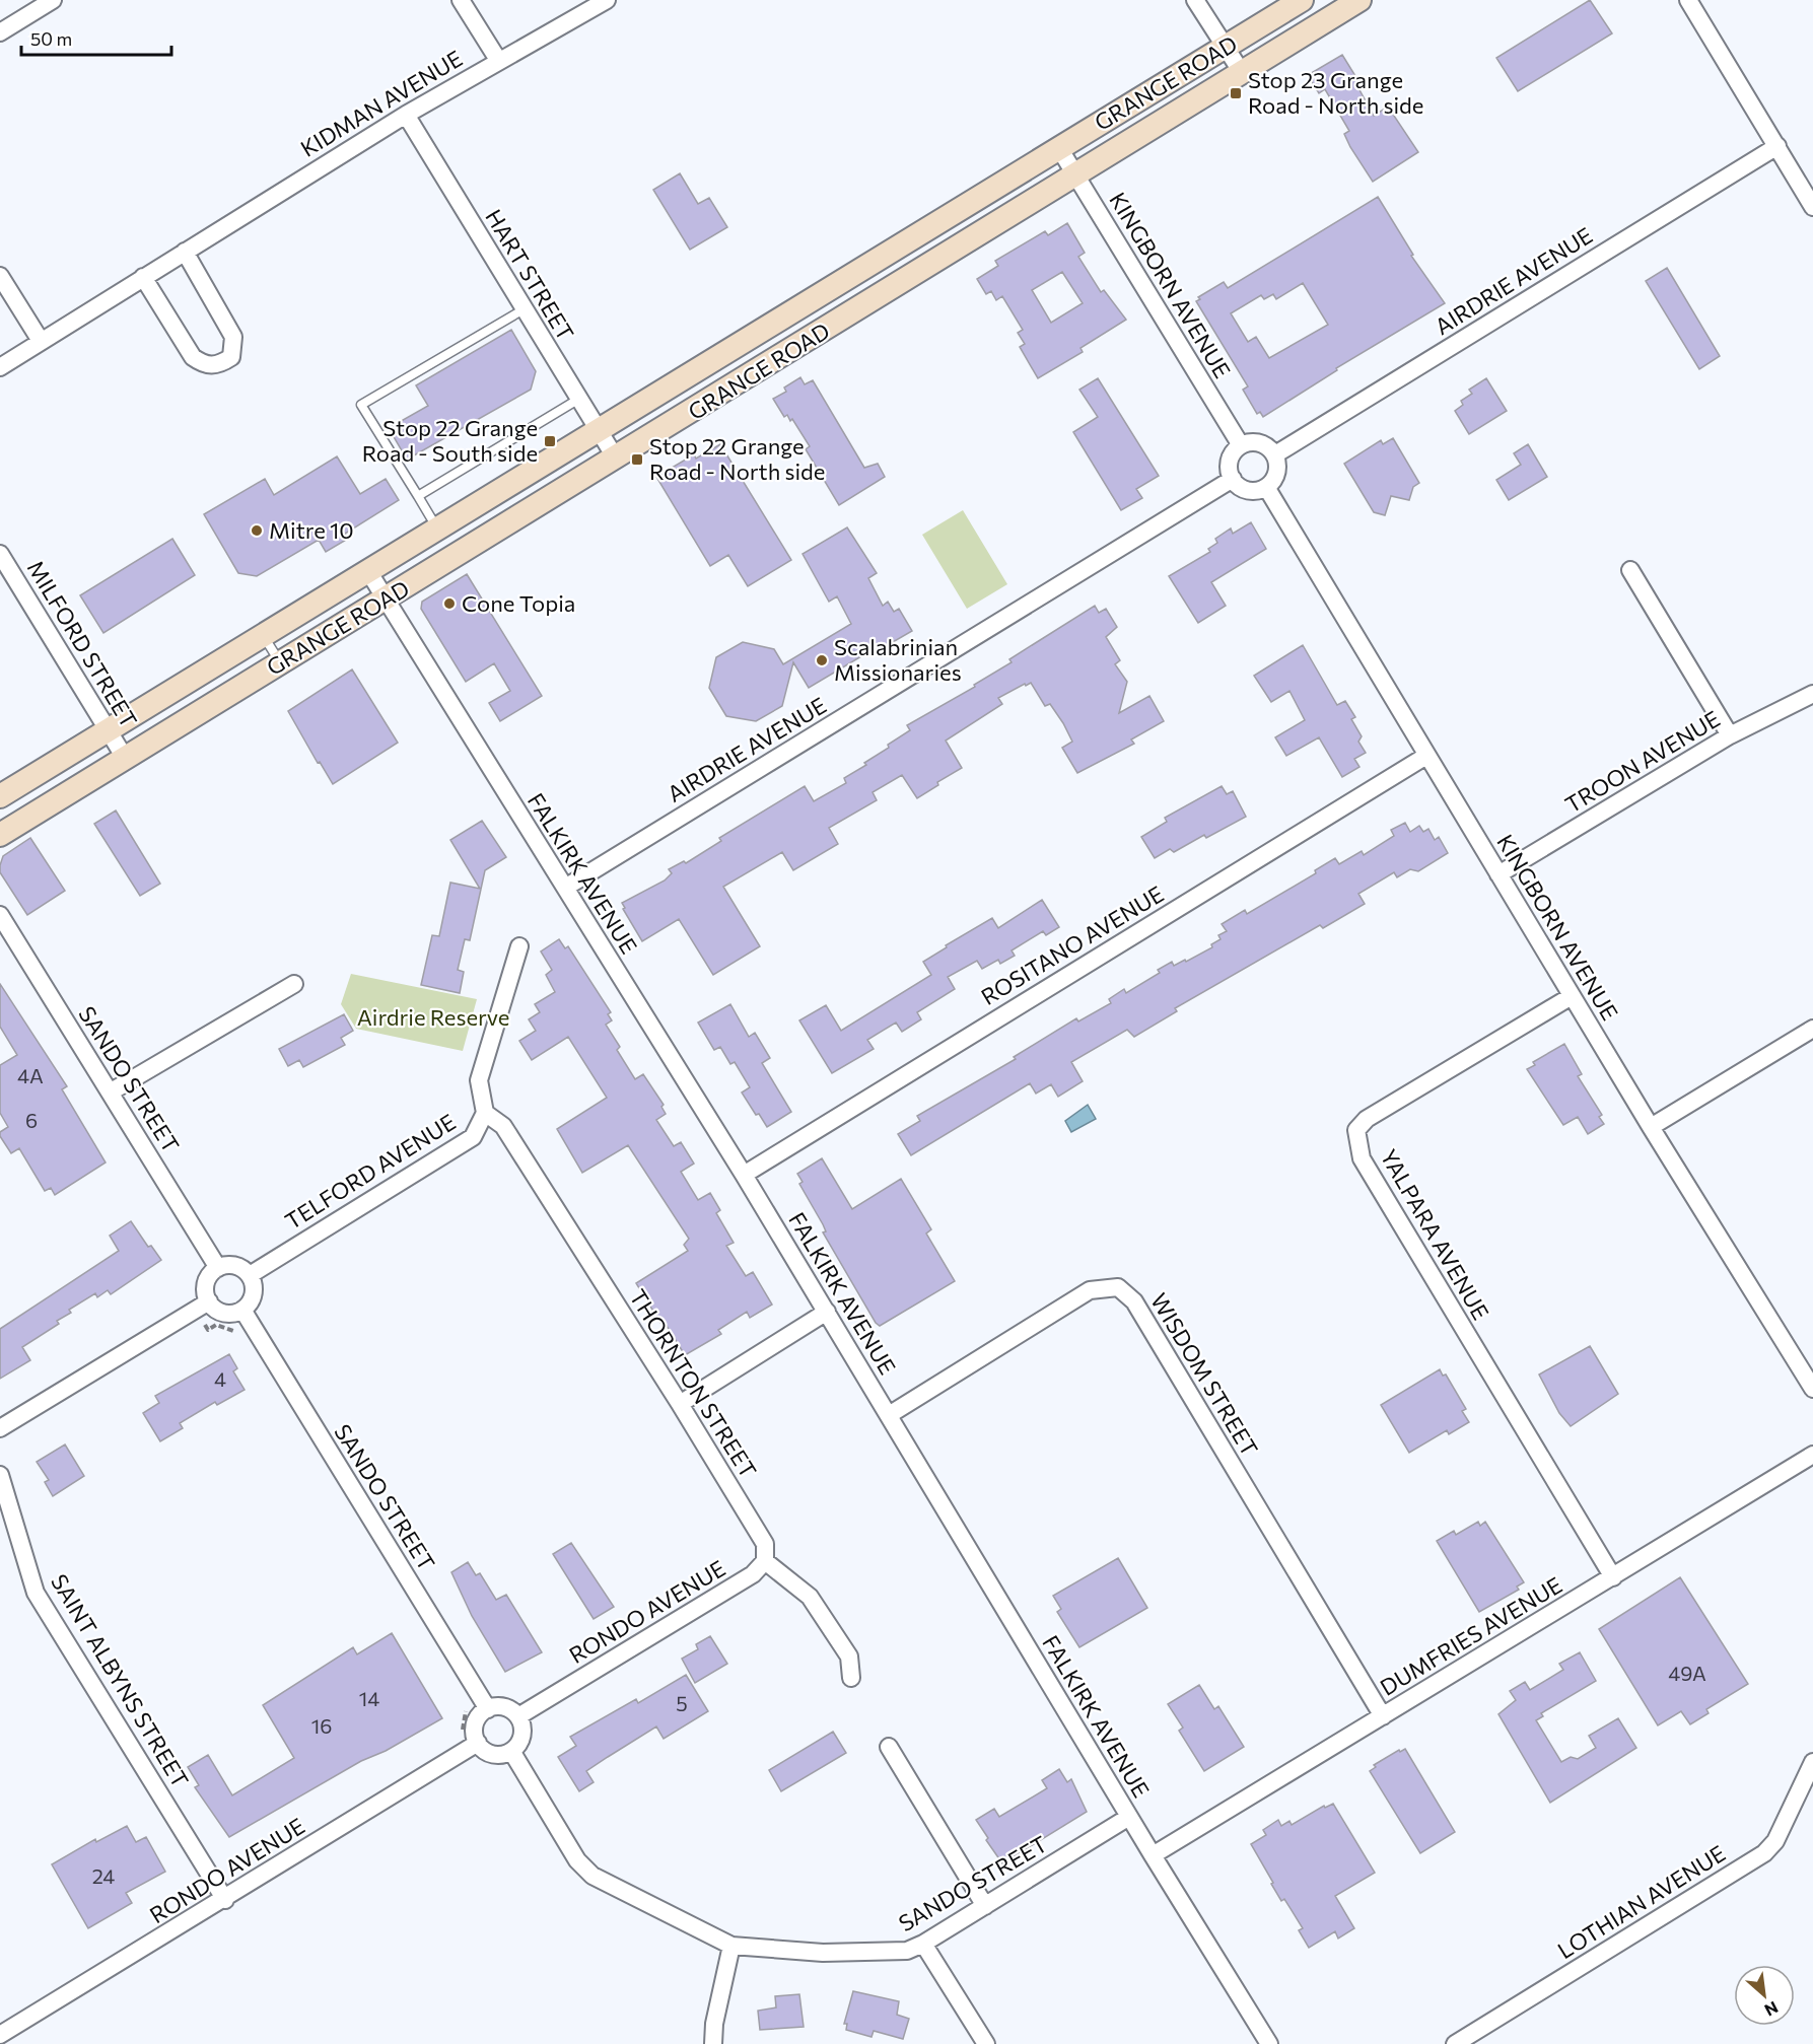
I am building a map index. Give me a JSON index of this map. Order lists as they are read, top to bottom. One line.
{"streets":{"main road":["GRANGE ROAD"],"street":["KIDMAN AVENUE","HART STREET","AIRDRIE AVENUE","KINGBORN AVENUE","MILFORD STREET","TROON AVENUE","FALKIRK AVENUE","ROSITANO AVENUE","SANDO STREET","TELFORD AVENUE","YALPARA AVENUE","WISDOM STREET","THORNTON STREET","RONDO AVENUE","DUMFRIES AVENUE","SAINT ALBYNS STREET","LOTHIAN AVENUE"]},"crossings":[["GRANGE ROAD","HART STREET"],["GRANGE ROAD","KINGBORN AVENUE"],["GRANGE ROAD","MILFORD STREET"],["GRANGE ROAD","FALKIRK AVENUE"],["KIDMAN AVENUE","HART STREET"],["AIRDRIE AVENUE","KINGBORN AVENUE"],["AIRDRIE AVENUE","FALKIRK AVENUE"],["KINGBORN AVENUE","TROON AVENUE"],["KINGBORN AVENUE","ROSITANO AVENUE"],["KINGBORN AVENUE","YALPARA AVENUE"],["FALKIRK AVENUE","ROSITANO AVENUE"],["FALKIRK AVENUE","SANDO STREET"],["FALKIRK AVENUE","WISDOM STREET"],["FALKIRK AVENUE","DUMFRIES AVENUE"],["SANDO STREET","TELFORD AVENUE"],["SANDO STREET","RONDO AVENUE"],["TELFORD AVENUE","THORNTON STREET"],["YALPARA AVENUE","DUMFRIES AVENUE"],["WISDOM STREET","DUMFRIES AVENUE"],["THORNTON STREET","RONDO AVENUE"],["RONDO AVENUE","SAINT ALBYNS STREET"]],"parks":["Airdrie Reserve"],"places":{"transit":["Stop 23 Grange Road - North side","Stop 22 Grange Road - South side","Stop 22 Grange Road - North side"],"other":["Mitre 10","Cone Topia","Scalabrinian Missionaries"]},"house_numbers":["4A","6","4","49A","14","5","16","24"],"scale_bar":"50 m","north":"bottom right"}
